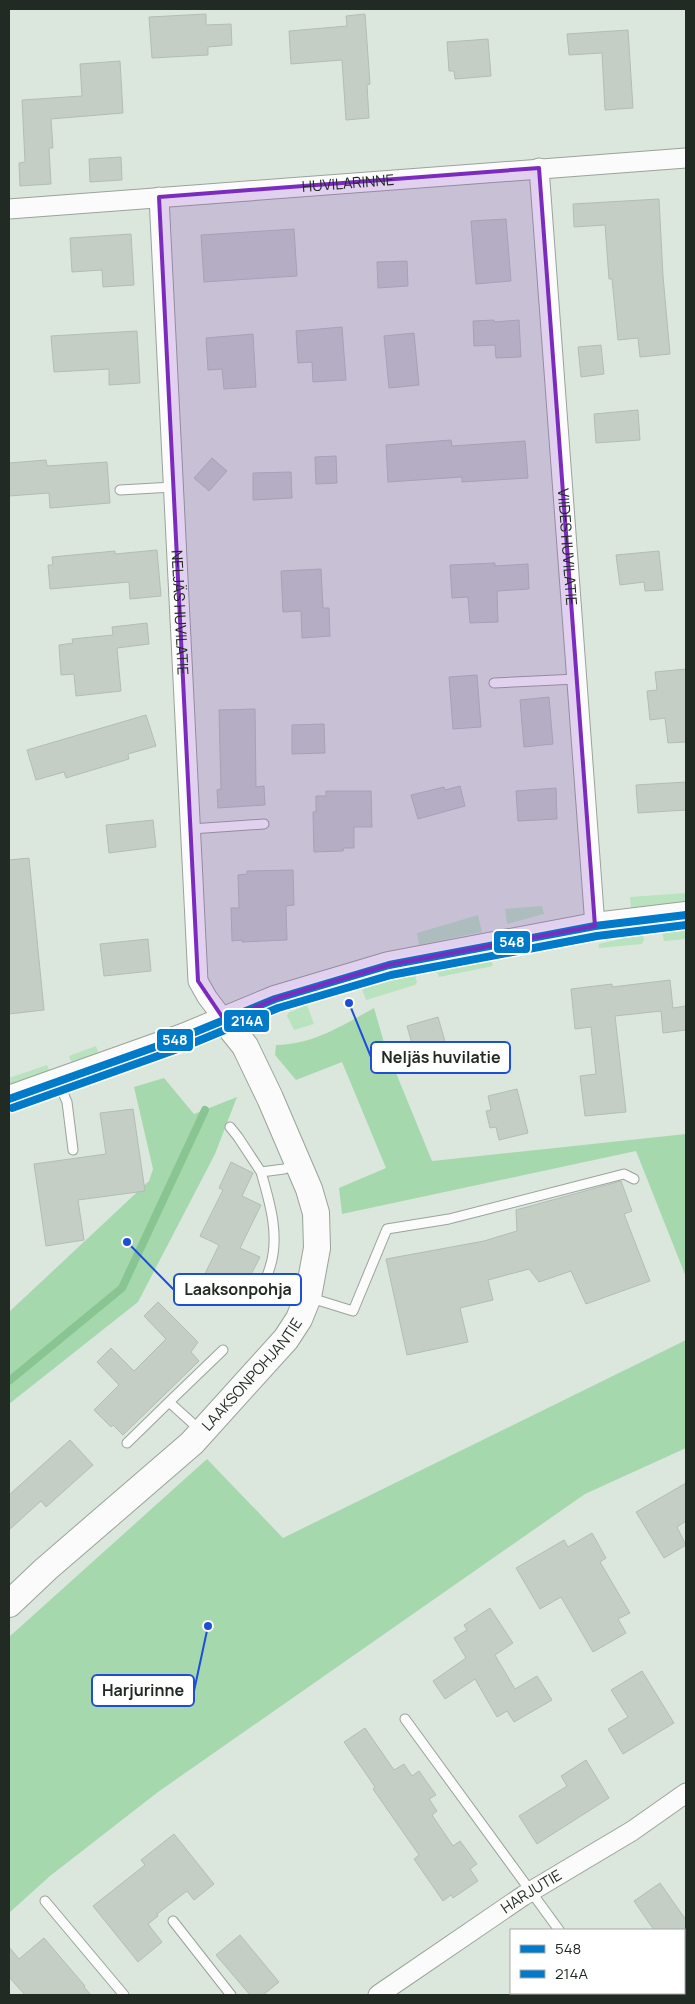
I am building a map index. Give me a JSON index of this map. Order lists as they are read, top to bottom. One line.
{"streets":{"street":["HUVILARINNE","VIIDES HUVILATIE","NELJÄS HUVILATIE","LAAKSONPOHJANTIE","HARJUTIE"]},"crossings":[["HUVILARINNE","VIIDES HUVILATIE"],["HUVILARINNE","NELJÄS HUVILATIE"],["NELJÄS HUVILATIE","LAAKSONPOHJANTIE"]],"places":["Neljäs huvilatie","Laaksonpohja","Harjurinne"],"lines":["transit line 548","transit line 214A"],"legend":["548","214A"]}
